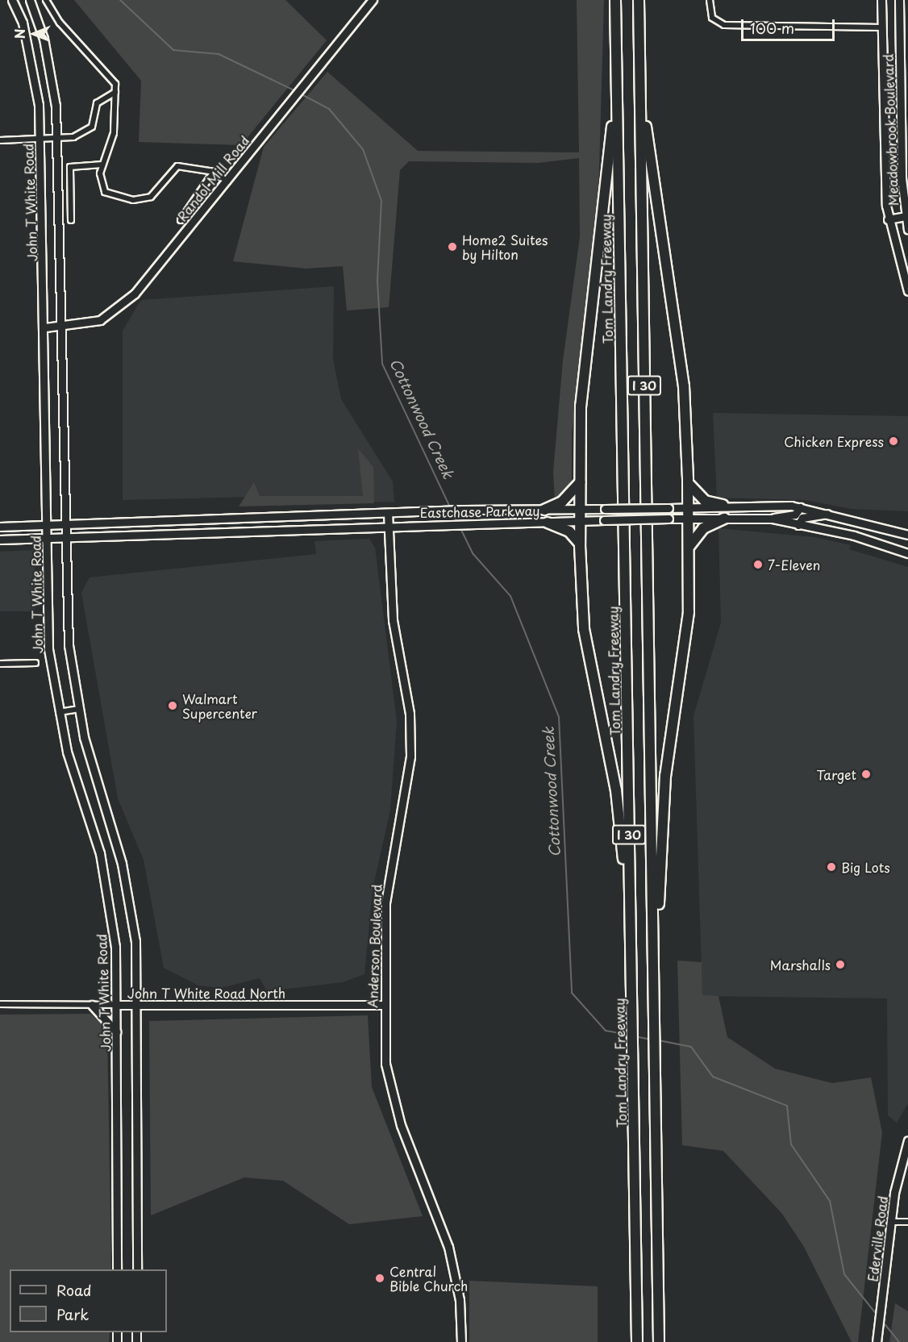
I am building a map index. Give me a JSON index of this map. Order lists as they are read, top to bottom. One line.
{"streets":{"highway":["Tom Landry Freeway","I 30"],"main road":["Meadowbrook Boulevard","Randol Mill Road","John T White Road","Eastchase Parkway","Anderson Boulevard","John T White Road North","Ederville Road"]},"crossings":[["Randol Mill Road","John T White Road"],["John T White Road","Eastchase Parkway"],["John T White Road","John T White Road North"],["Eastchase Parkway","Anderson Boulevard"],["Anderson Boulevard","John T White Road North"]],"water":["Cottonwood Creek"],"places":["Home2 Suites by Hilton","Chicken Express","7-Eleven","Walmart Supercenter","Target","Big Lots","Marshalls","Central Bible Church"],"legend":["Road","Park"],"scale_bar":"100 m","north":"left"}
